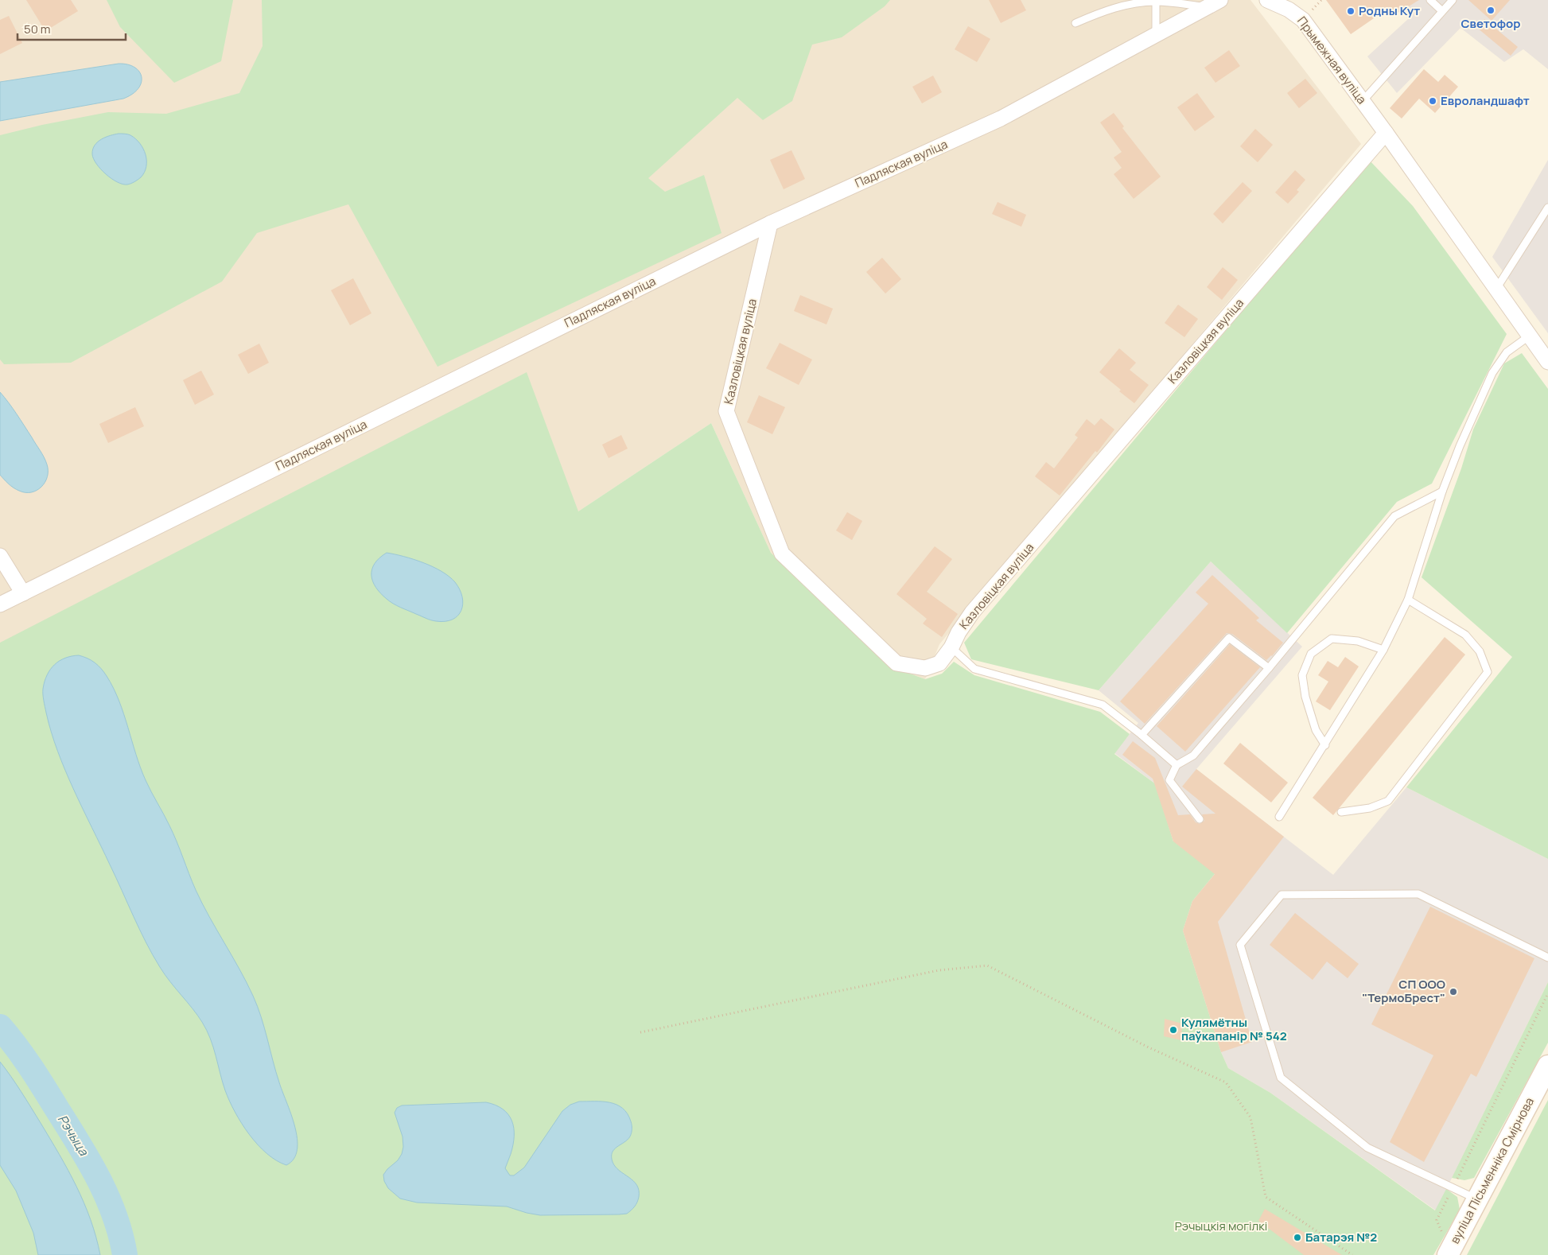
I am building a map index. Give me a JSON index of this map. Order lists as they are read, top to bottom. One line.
{"streets":{"main road":["вуліца Пісьменніка Смірнова"],"street":["Прымежная вуліца","Падляская вуліца","Казловіцкая вуліца"]},"crossings":[["Прымежная вуліца","Казловіцкая вуліца"],["Падляская вуліца","Казловіцкая вуліца"]],"water":["Рэчыца"],"parks":["Рэчыцкія могілкі"],"places":["Светофор","Родны Кут","Евроландшафт","СП ООО \"ТермоБрест\"","Кулямётны паўкапанір № 542","Батарэя №2"],"scale_bar":"50 m"}
